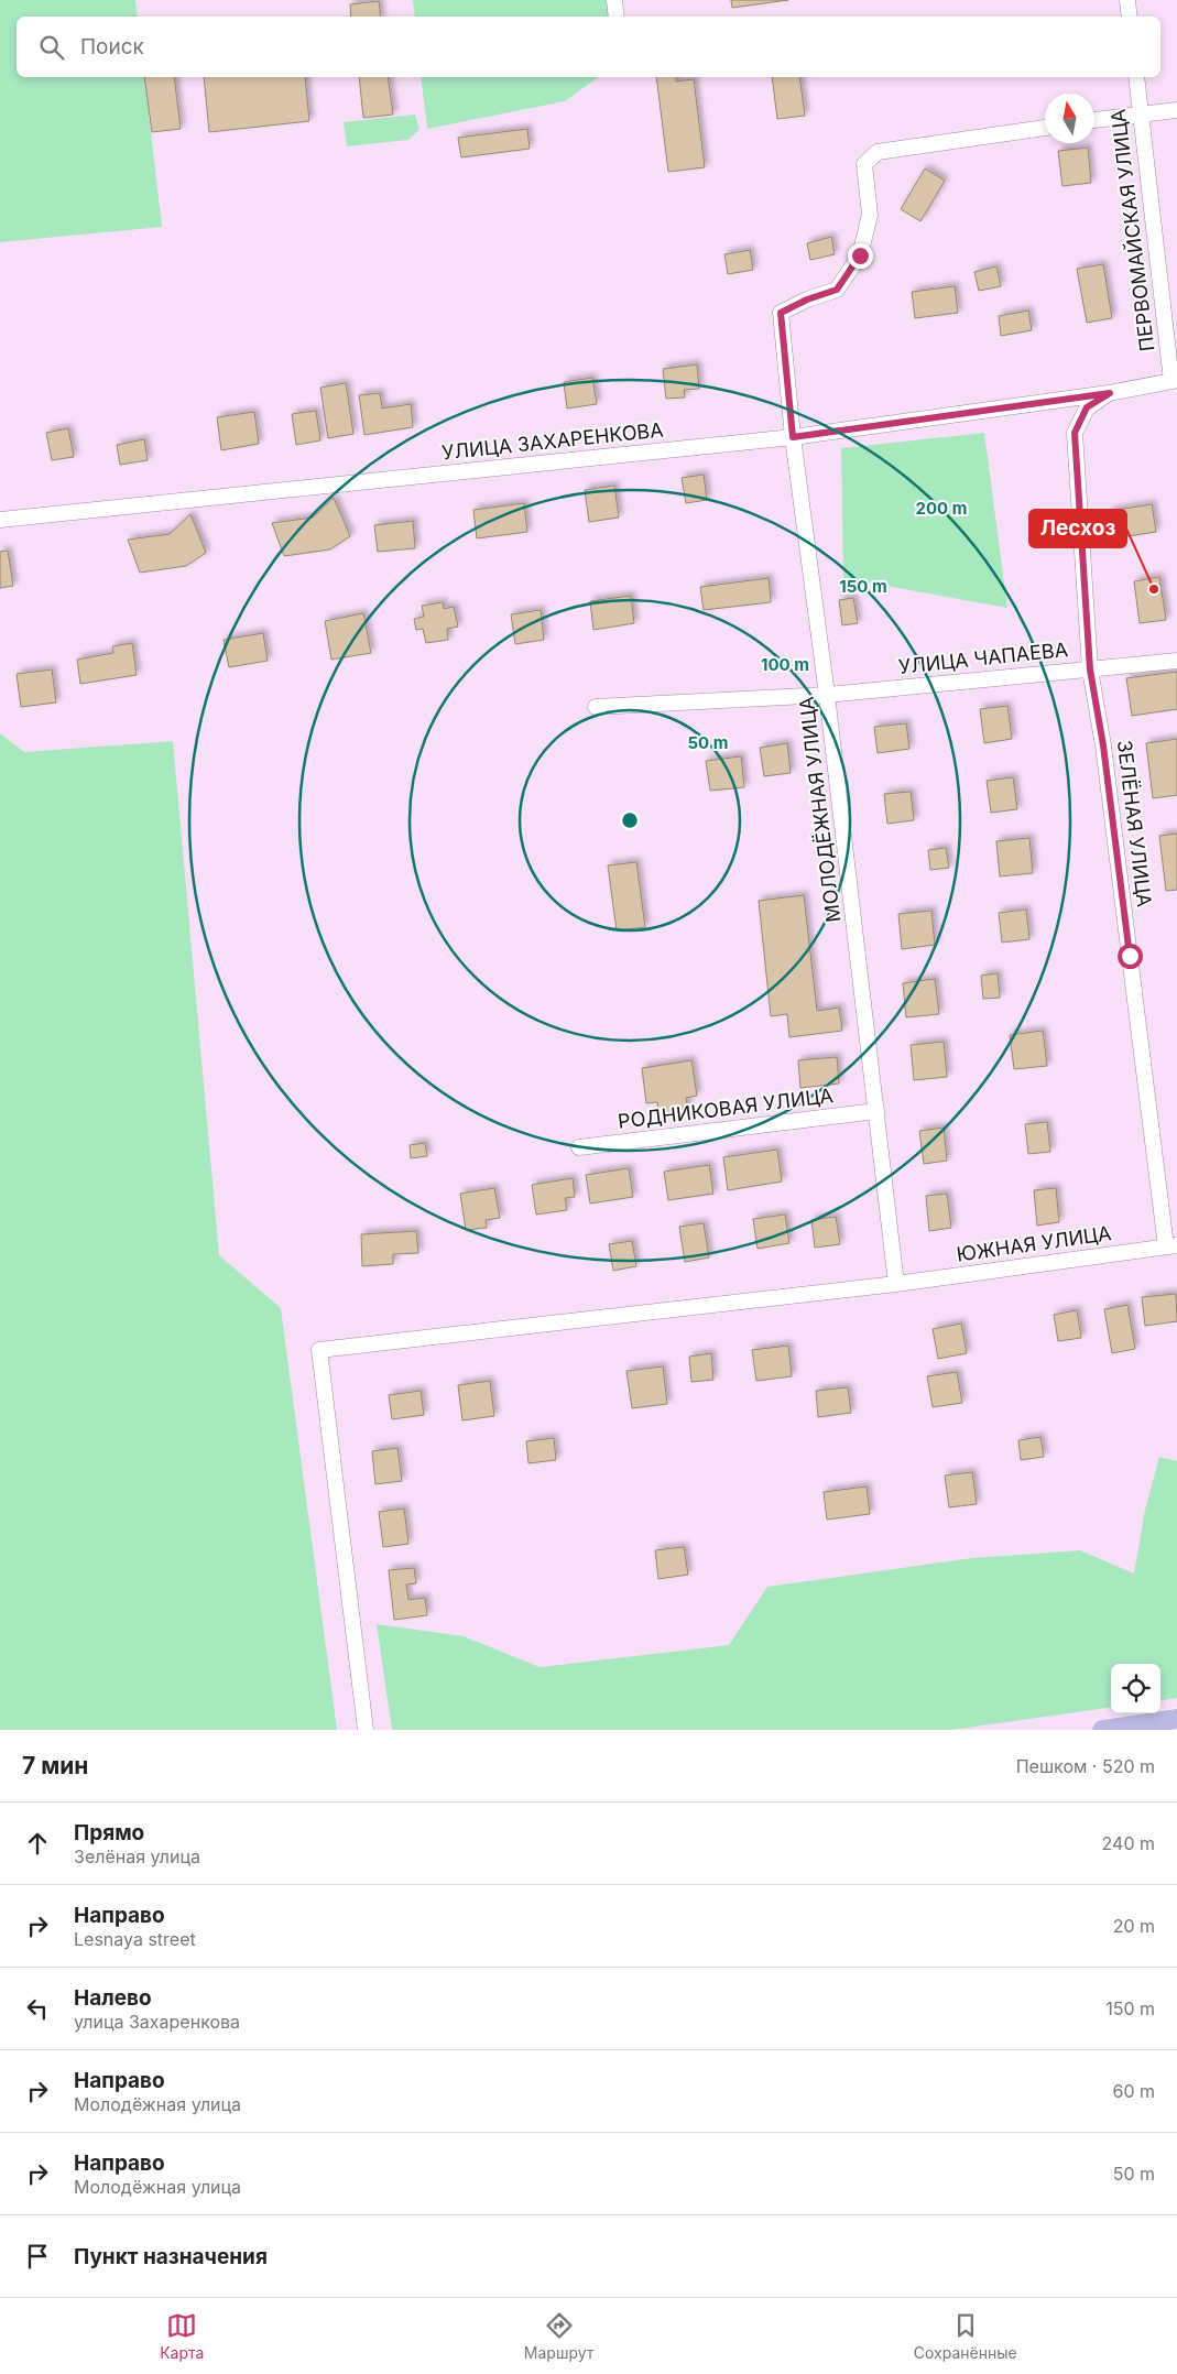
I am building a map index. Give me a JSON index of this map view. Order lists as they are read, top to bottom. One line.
{"streets":{"street":["ПЕРВОМАЙСКАЯ УЛИЦА","УЛИЦА ЗАХАРЕНКОВА","УЛИЦА ЧАПАЕВА","МОЛОДЁЖНАЯ УЛИЦА","ЗЕЛЁНАЯ УЛИЦА","РОДНИКОВАЯ УЛИЦА","ЮЖНАЯ УЛИЦА"]},"crossings":[["ПЕРВОМАЙСКАЯ УЛИЦА","УЛИЦА ЗАХАРЕНКОВА"],["УЛИЦА ЗАХАРЕНКОВА","МОЛОДЁЖНАЯ УЛИЦА"],["УЛИЦА ЗАХАРЕНКОВА","ЗЕЛЁНАЯ УЛИЦА"],["УЛИЦА ЧАПАЕВА","МОЛОДЁЖНАЯ УЛИЦА"],["УЛИЦА ЧАПАЕВА","ЗЕЛЁНАЯ УЛИЦА"],["МОЛОДЁЖНАЯ УЛИЦА","РОДНИКОВАЯ УЛИЦА"],["МОЛОДЁЖНАЯ УЛИЦА","ЮЖНАЯ УЛИЦА"],["ЗЕЛЁНАЯ УЛИЦА","ЮЖНАЯ УЛИЦА"]],"places":["Лесхоз"],"north":"top","page":{"search":"Поиск","heading":["7 мин","Пешком · 520 m"],"list":[["Прямо","Зелёная улица","240 m"],["Направо","Lesnaya street","20 m"],["Налево","улица Захаренкова","150 m"],["Направо","Молодёжная улица","60 m"],["Направо","Молодёжная улица","50 m"],"Пункт назначения"],"nav":["Карта","Маршрут","Сохранённые"]},"rings":["200 m","150 m","100 m","50 m"]}
